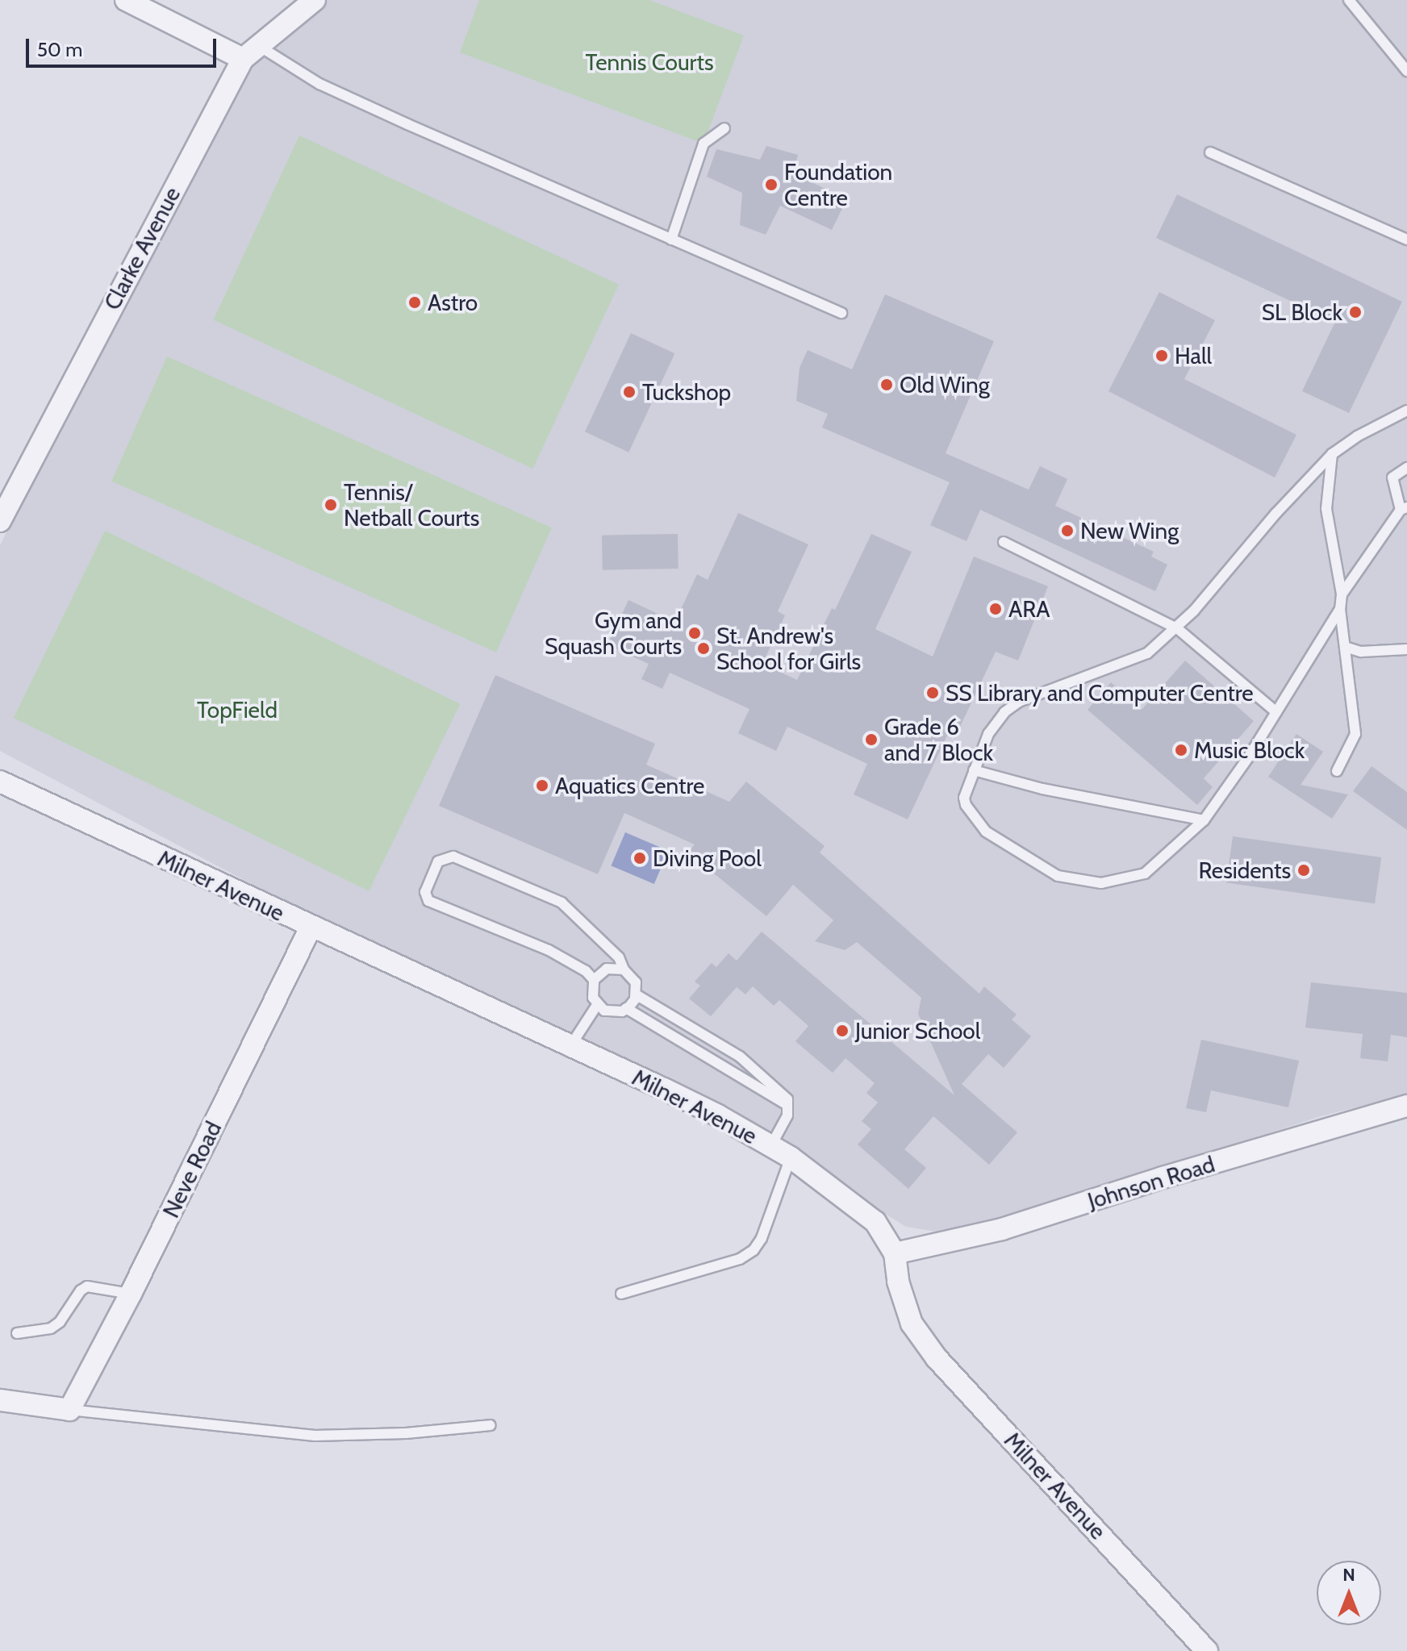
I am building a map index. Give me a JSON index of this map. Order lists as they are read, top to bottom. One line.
{"streets":{"street":["Clarke Avenue","Milner Avenue","Neve Road","Johnson Road"]},"crossings":[["Milner Avenue","Neve Road"],["Milner Avenue","Johnson Road"]],"parks":["Tennis Courts","TopField"],"places":["Foundation Centre","Astro","SL Block","Hall","Old Wing","Tuckshop","Tennis/ Netball Courts","New Wing","ARA","Gym and Squash Courts","St. Andrew's School for Girls","SS Library and Computer Centre","Grade 6 and 7 Block","Music Block","Aquatics Centre","Diving Pool","Residents","Junior School"],"scale_bar":"50 m","north":"top"}
